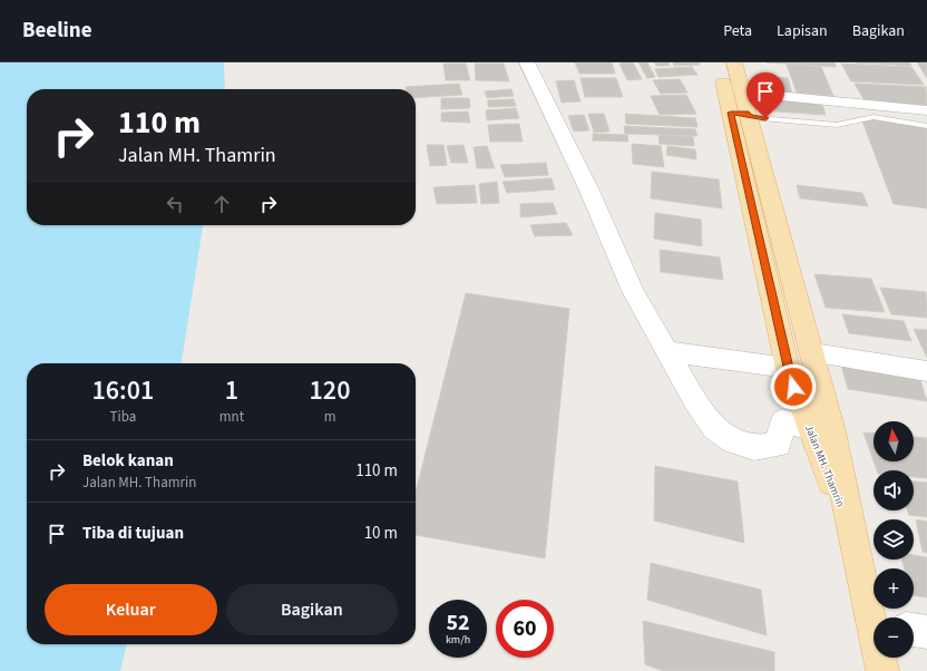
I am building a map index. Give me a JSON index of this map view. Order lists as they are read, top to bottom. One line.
{"streets":{"main road":["Jalan MH. Thamrin"]},"north":"top","page":{"header":"Beeline","nav":["Peta","Lapisan","Bagikan"],"turn":["110 m","Jalan MH. Thamrin"],"eta":["16:01","Tiba","1","mnt","120","m"],"map_buttons":["+","−"],"list":[{"name":"Belok kanan","note":"Jalan MH. Thamrin","value":"110 m"},{"name":"Tiba di tujuan","value":"10 m"}],"buttons":["Keluar","Bagikan"],"speed":"52 km/h","limit":"60"}}
